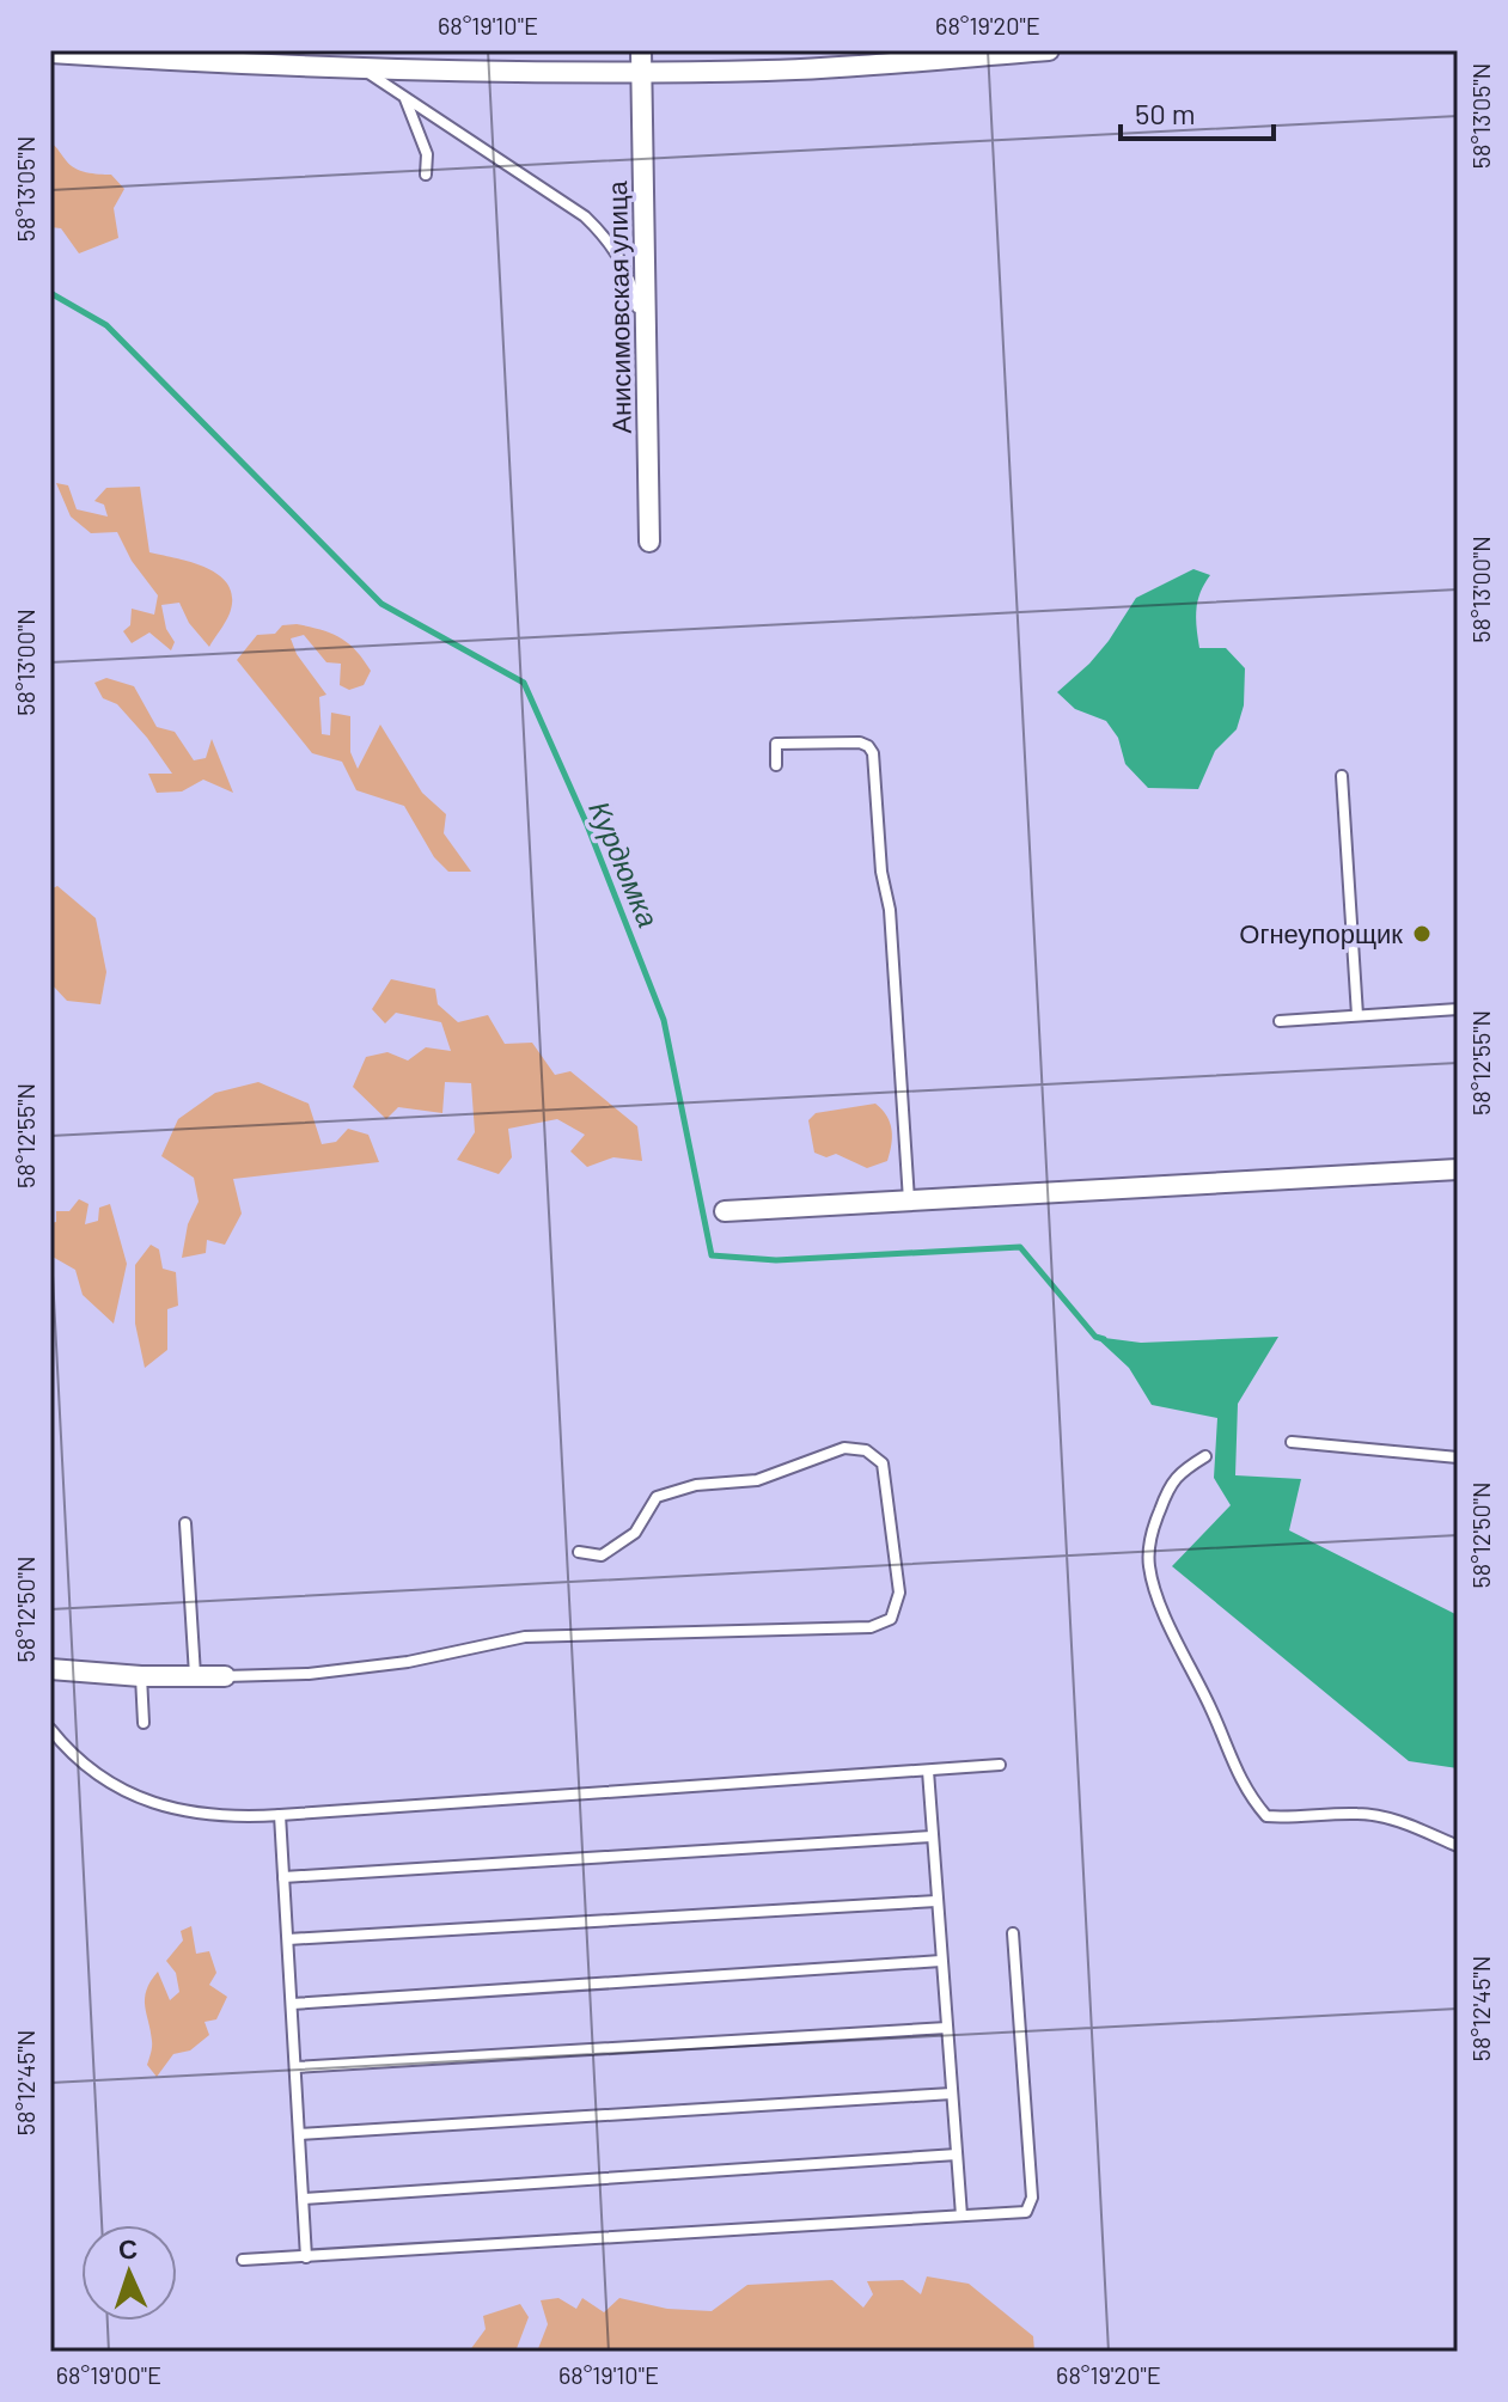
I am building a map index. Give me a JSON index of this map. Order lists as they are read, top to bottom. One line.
{"streets":{"street":["Анисимовская улица"]},"water":["Курдюмка"],"places":["Огнеупорщик"],"scale_bar":"50 m","north":"top","coordinates":["68°19'10\"E","68°19'20\"E","58°13'05\"N","58°13'00\"N","58°12'55\"N","58°12'50\"N","58°12'45\"N","68°19'00\"E"]}
